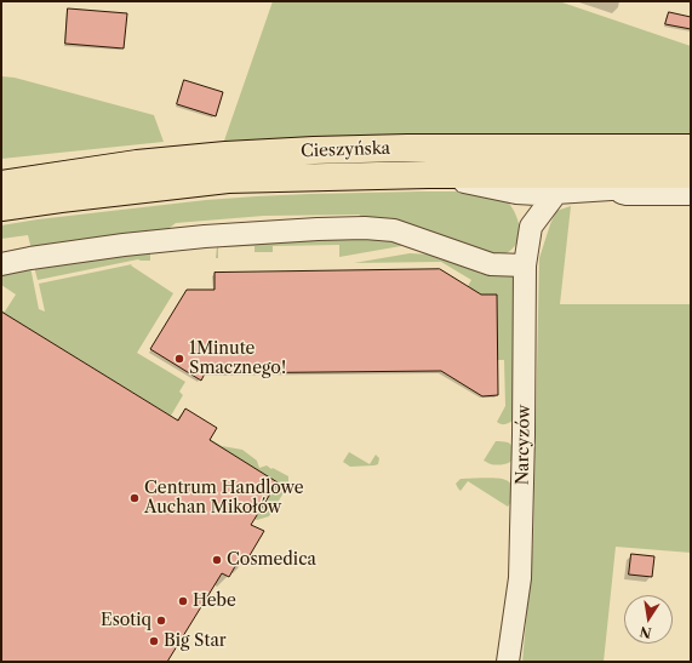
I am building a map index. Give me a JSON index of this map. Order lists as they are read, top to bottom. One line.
{"streets":{"main road":["Cieszyńska"],"street":["Narcyzów"]},"places":["1Minute Smacznego!","Centrum Handlowe Auchan Mikołów","Cosmedica","Hebe","Esotiq","Big Star"],"north":"bottom"}
